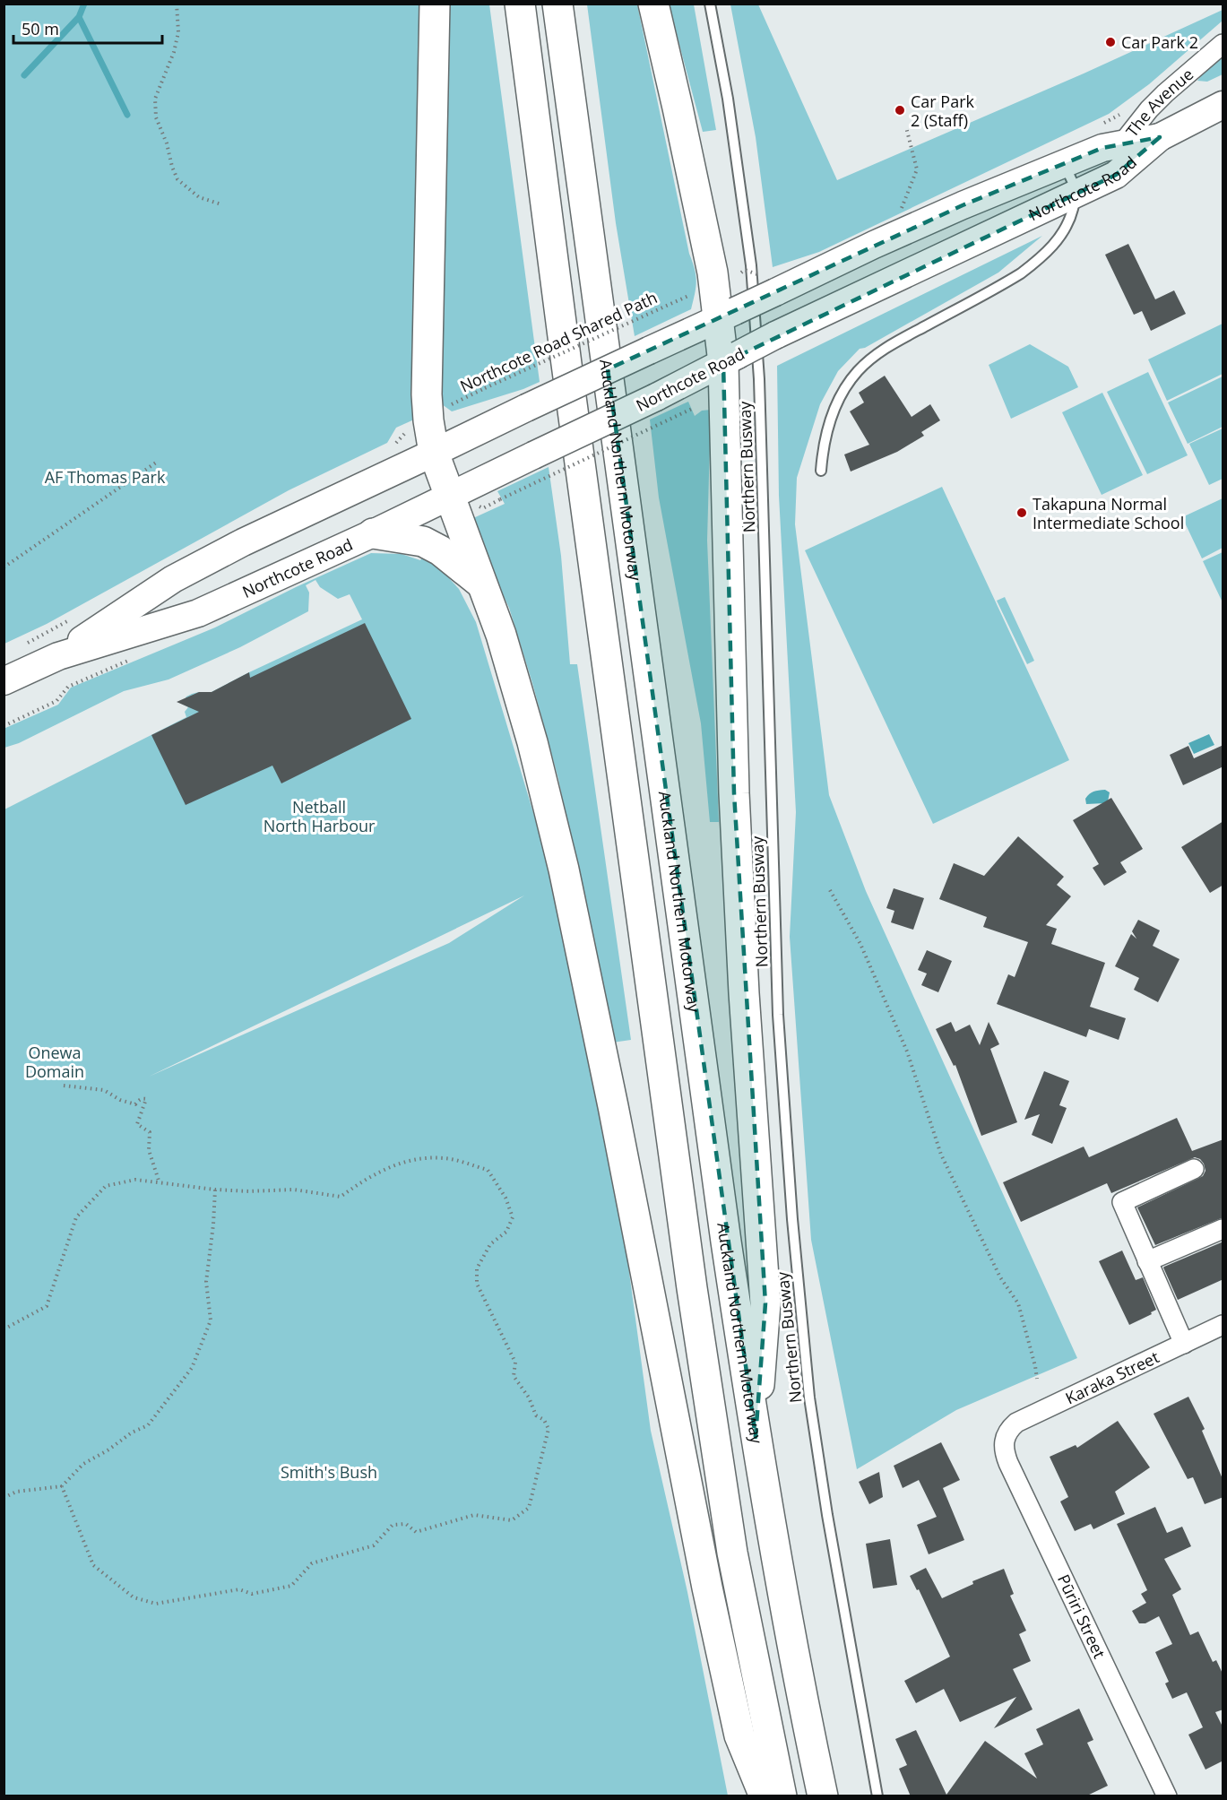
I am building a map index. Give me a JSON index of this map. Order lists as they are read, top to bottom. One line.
{"streets":{"highway":["Auckland Northern Motorway"],"main road":["Northcote Road"],"street":["The Avenue","Karaka Street","Pūriri Street"],"lane":["Northern Busway"],"path":["Northcote Road Shared Path"]},"crossings":[["The Avenue","Northcote Road"],["Karaka Street","Pūriri Street"]],"parks":["AF Thomas Park","Netball North Harbour","Onewa Domain","Smith's Bush"],"places":["Car Park 2","Car Park 2 (Staff)","Takapuna Normal Intermediate School"],"scale_bar":"50 m"}
